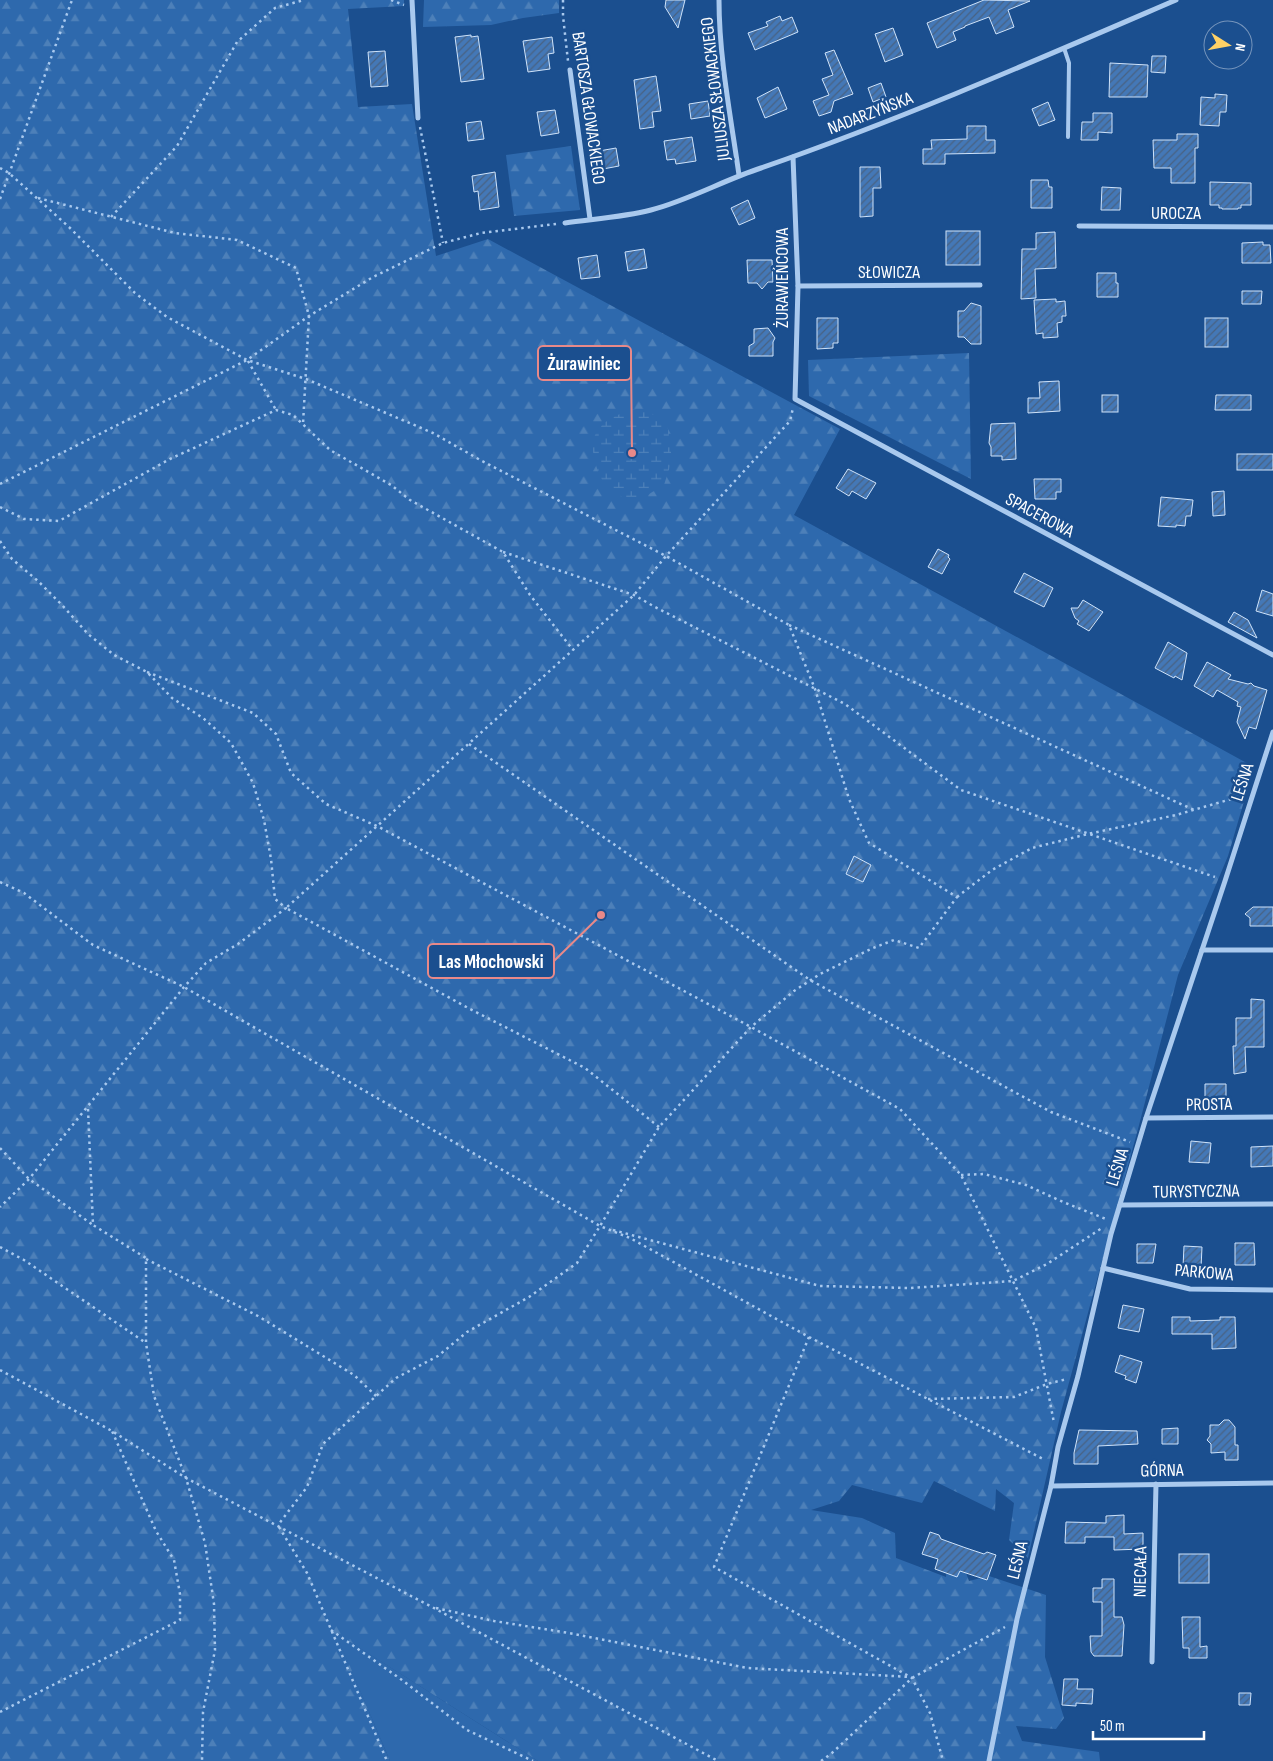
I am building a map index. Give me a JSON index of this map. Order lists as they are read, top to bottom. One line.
{"streets":{"street":["JULIUSZA SŁOWACKIEGO","BARTOSZA GŁOWACKIEGO","NADARZYŃSKA","UROCZA","SŁOWICZA","ŻURAWIEŃCOWA","SPACEROWA","LEŚNA","PROSTA","TURYSTYCZNA","PARKOWA","GÓRNA","NIECAŁA"]},"crossings":[["JULIUSZA SŁOWACKIEGO","NADARZYŃSKA"],["BARTOSZA GŁOWACKIEGO","NADARZYŃSKA"],["NADARZYŃSKA","ŻURAWIEŃCOWA"],["SŁOWICZA","ŻURAWIEŃCOWA"],["ŻURAWIEŃCOWA","SPACEROWA"],["LEŚNA","PROSTA"],["LEŚNA","TURYSTYCZNA"],["LEŚNA","PARKOWA"],["LEŚNA","GÓRNA"],["GÓRNA","NIECAŁA"]],"places":["Żurawiniec","Las Młochowski"],"scale_bar":"50 m","north":"right"}
